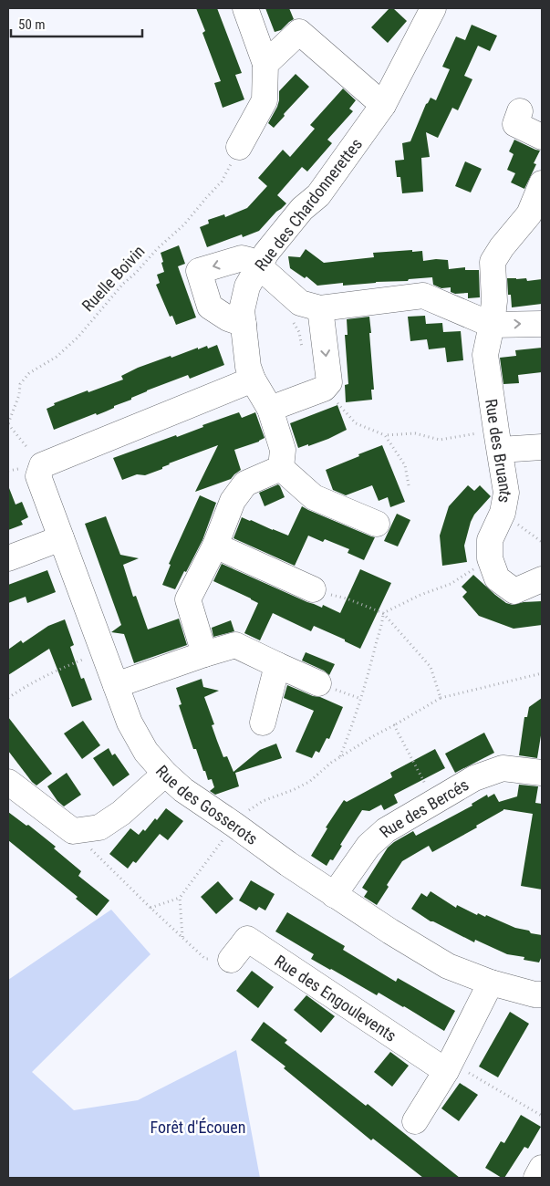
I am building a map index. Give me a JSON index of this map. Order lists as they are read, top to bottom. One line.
{"streets":{"street":["Rue des Chardonnerettes","Rue des Bruants","Rue des Gosserots","Rue des Bercés","Rue des Engoulevents"],"path":["Ruelle Boivin"]},"crossings":[["Rue des Gosserots","Rue des Bercés"]],"parks":["Forêt d'Écouen"],"scale_bar":"50 m"}
